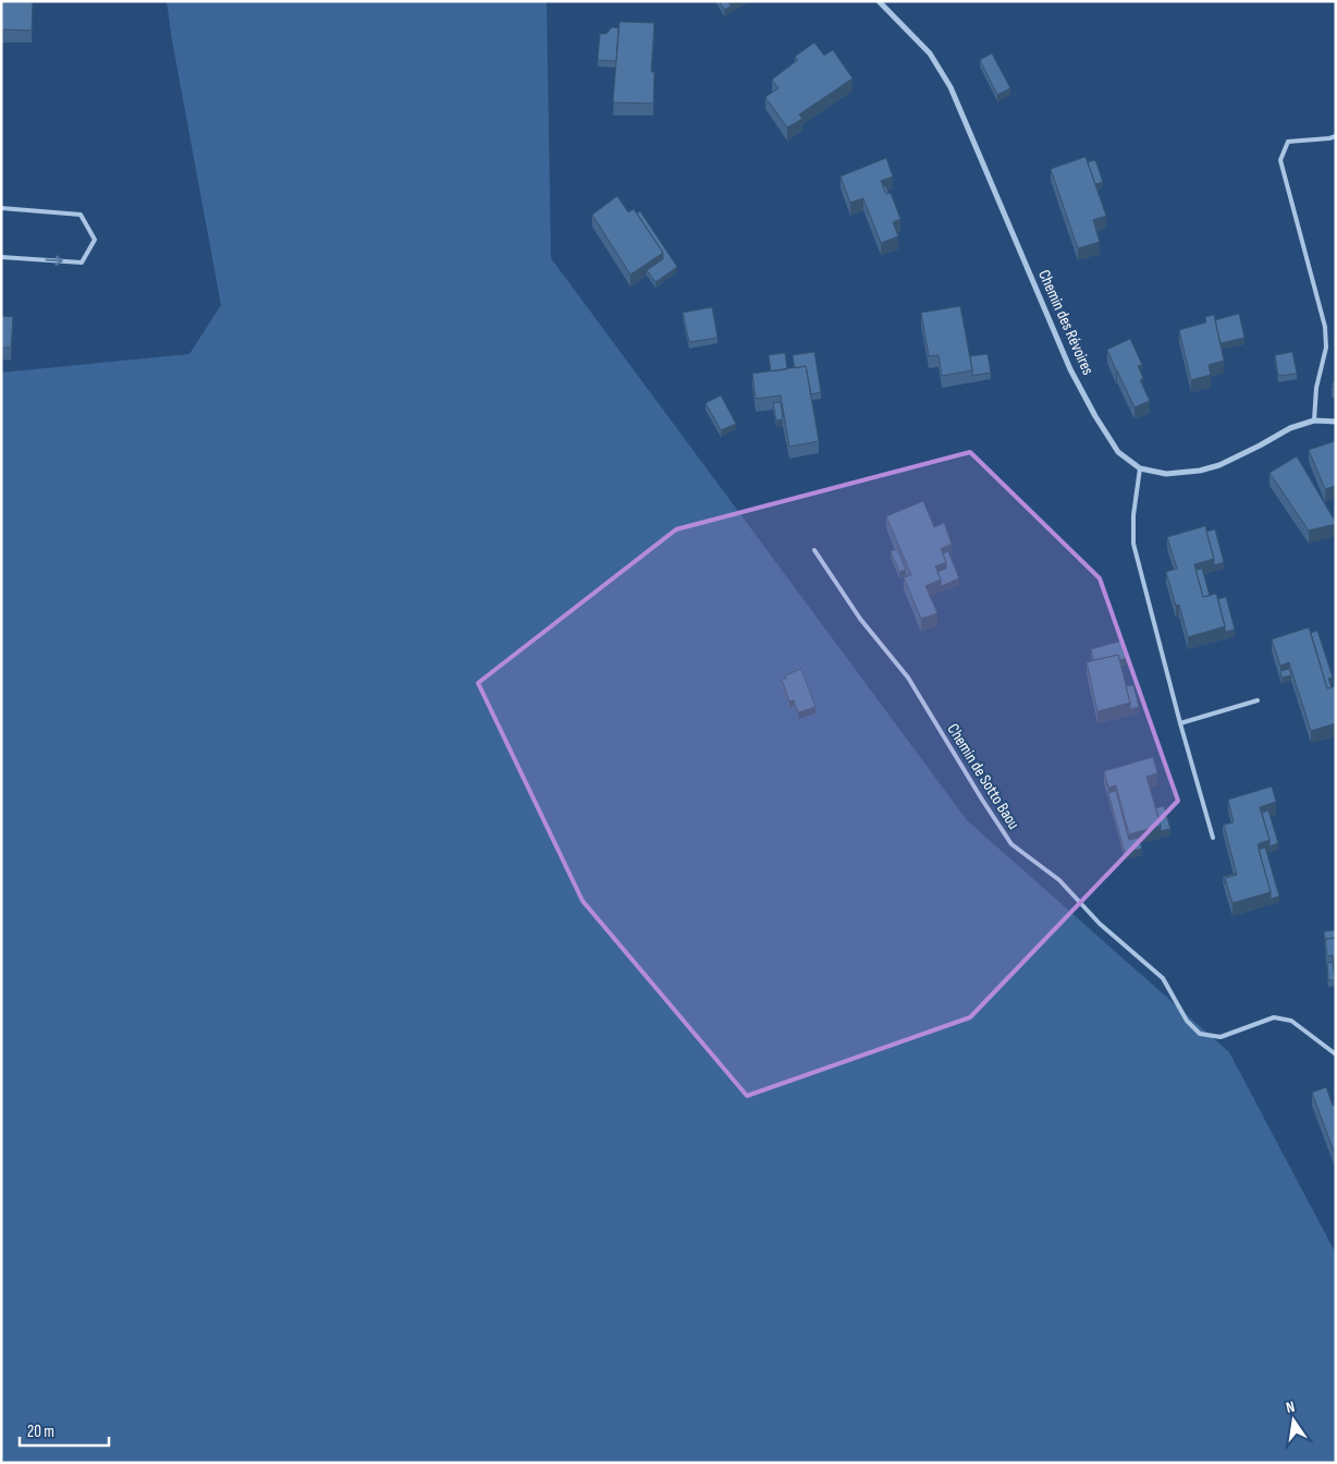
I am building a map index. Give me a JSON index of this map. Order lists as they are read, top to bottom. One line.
{"streets":{"street":["Chemin des Révoires"],"lane":["Chemin de Sotto Baou"]},"scale_bar":"20 m","north":"top"}
